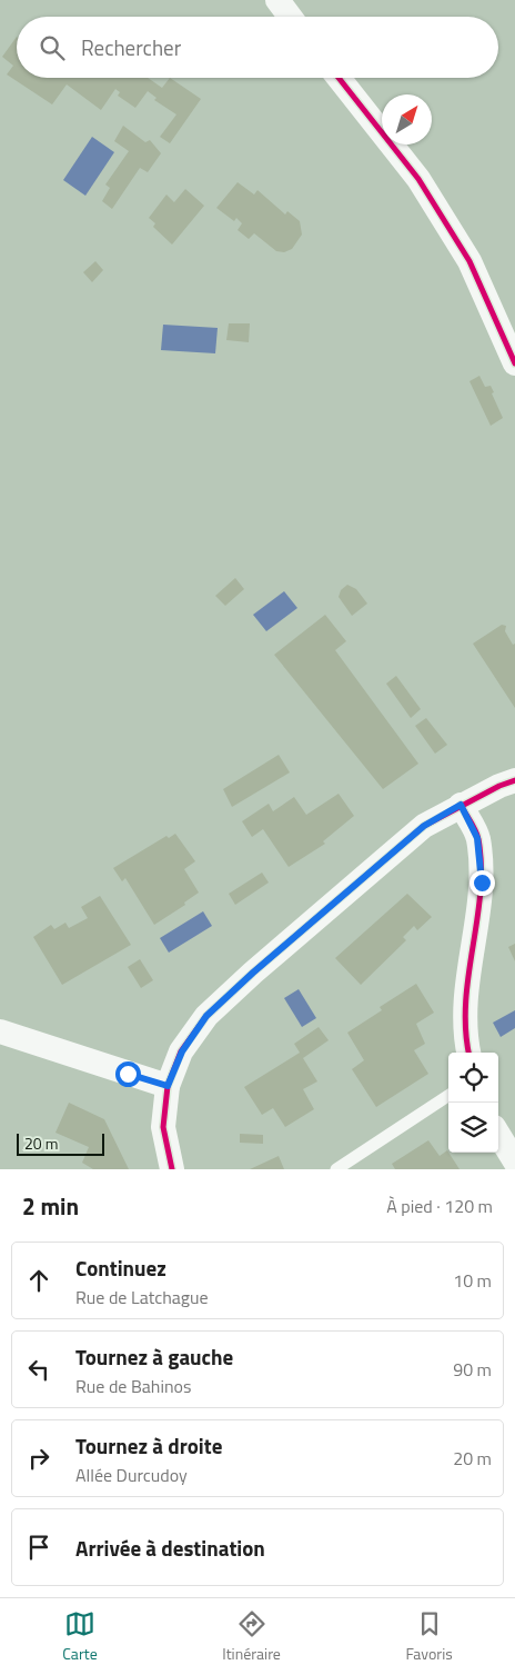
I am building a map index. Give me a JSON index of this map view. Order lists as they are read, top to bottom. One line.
{"scale_bar":"20 m","north":"top right","page":{"search":"Rechercher","scale":"20 m","heading":["2 min","À pied · 120 m"],"list":[["Continuez","Rue de Latchague","10 m"],["Tournez à gauche","Rue de Bahinos","90 m"],["Tournez à droite","Allée Durcudoy","20 m"],"Arrivée à destination"],"nav":["Carte","Itinéraire","Favoris"]}}
